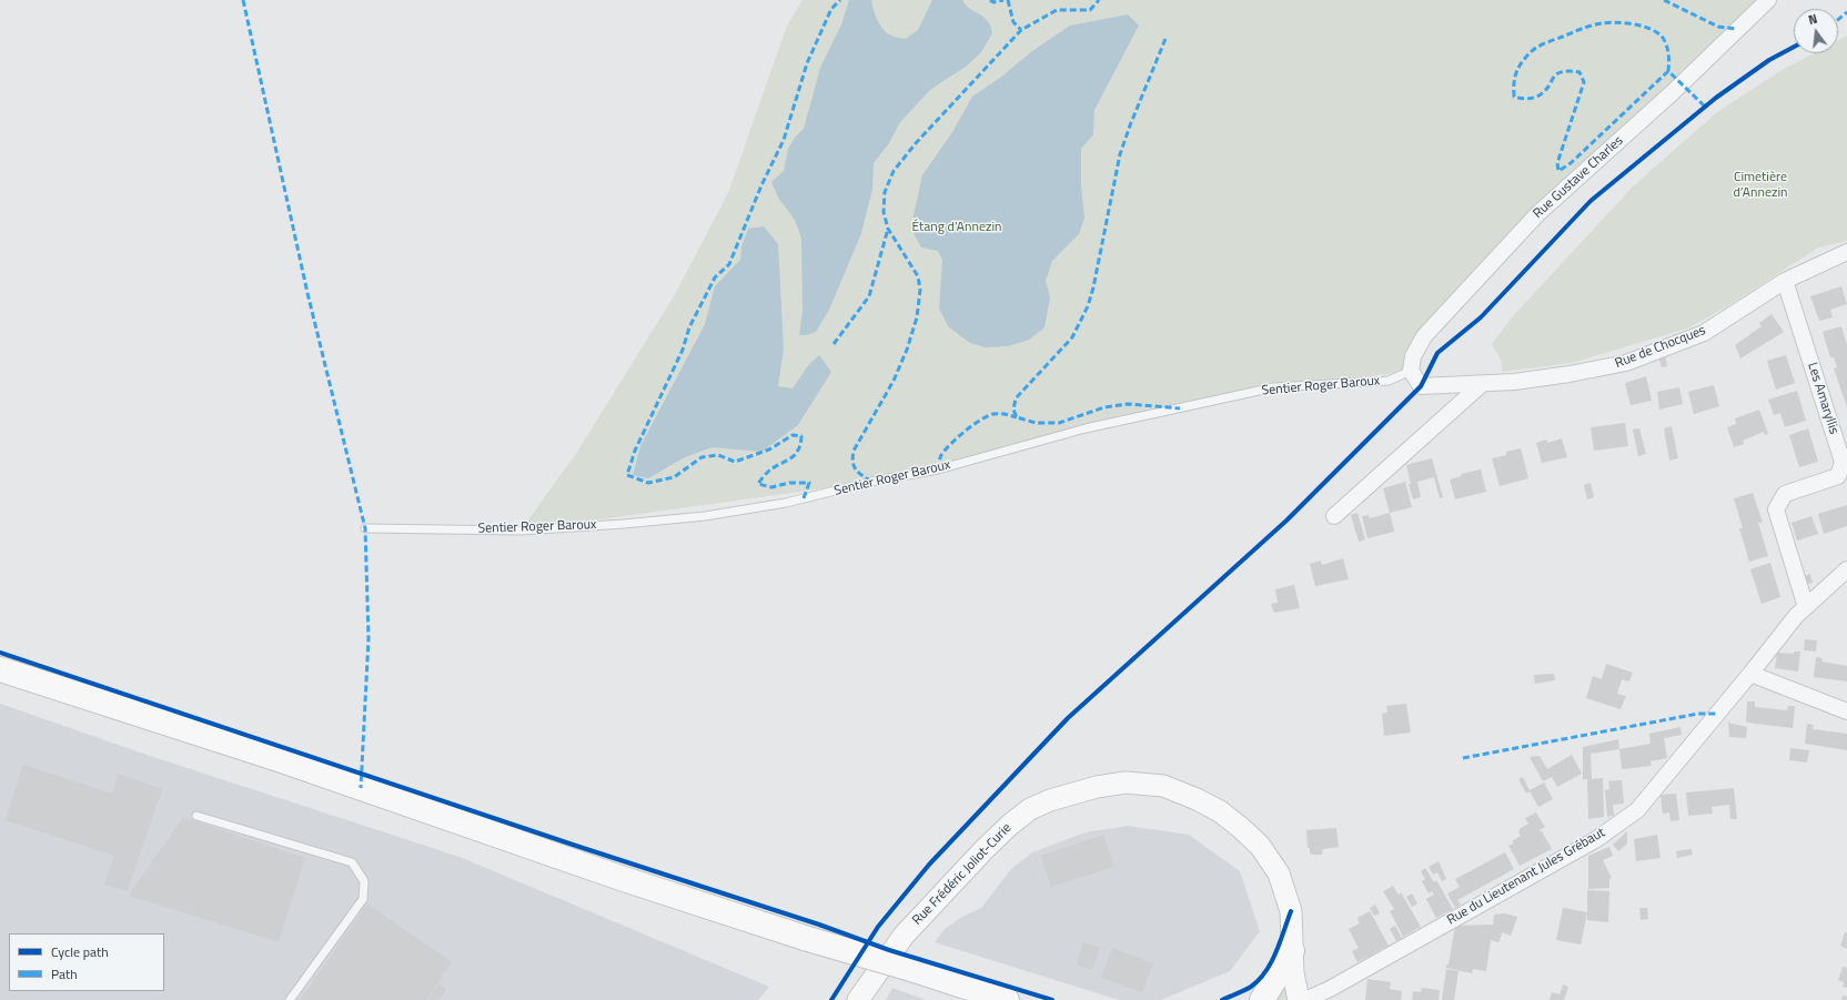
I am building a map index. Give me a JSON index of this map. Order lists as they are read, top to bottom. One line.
{"streets":{"street":["Rue Gustave Charles","Rue de Chocques","Les Amaryllis","Rue Frédéric Joliot-Curie","Rue du Lieutenant Jules Grébaut"],"lane":["Sentier Roger Baroux"]},"crossings":[["Rue Gustave Charles","Rue de Chocques"],["Rue Gustave Charles","Sentier Roger Baroux"],["Rue de Chocques","Sentier Roger Baroux"],["Rue de Chocques","Les Amaryllis"],["Les Amaryllis","Rue du Lieutenant Jules Grébaut"]],"parks":["Cimetière d’Annezin","Étang d’Annezin"],"legend":["Cycle path","Path"],"north":"top"}
